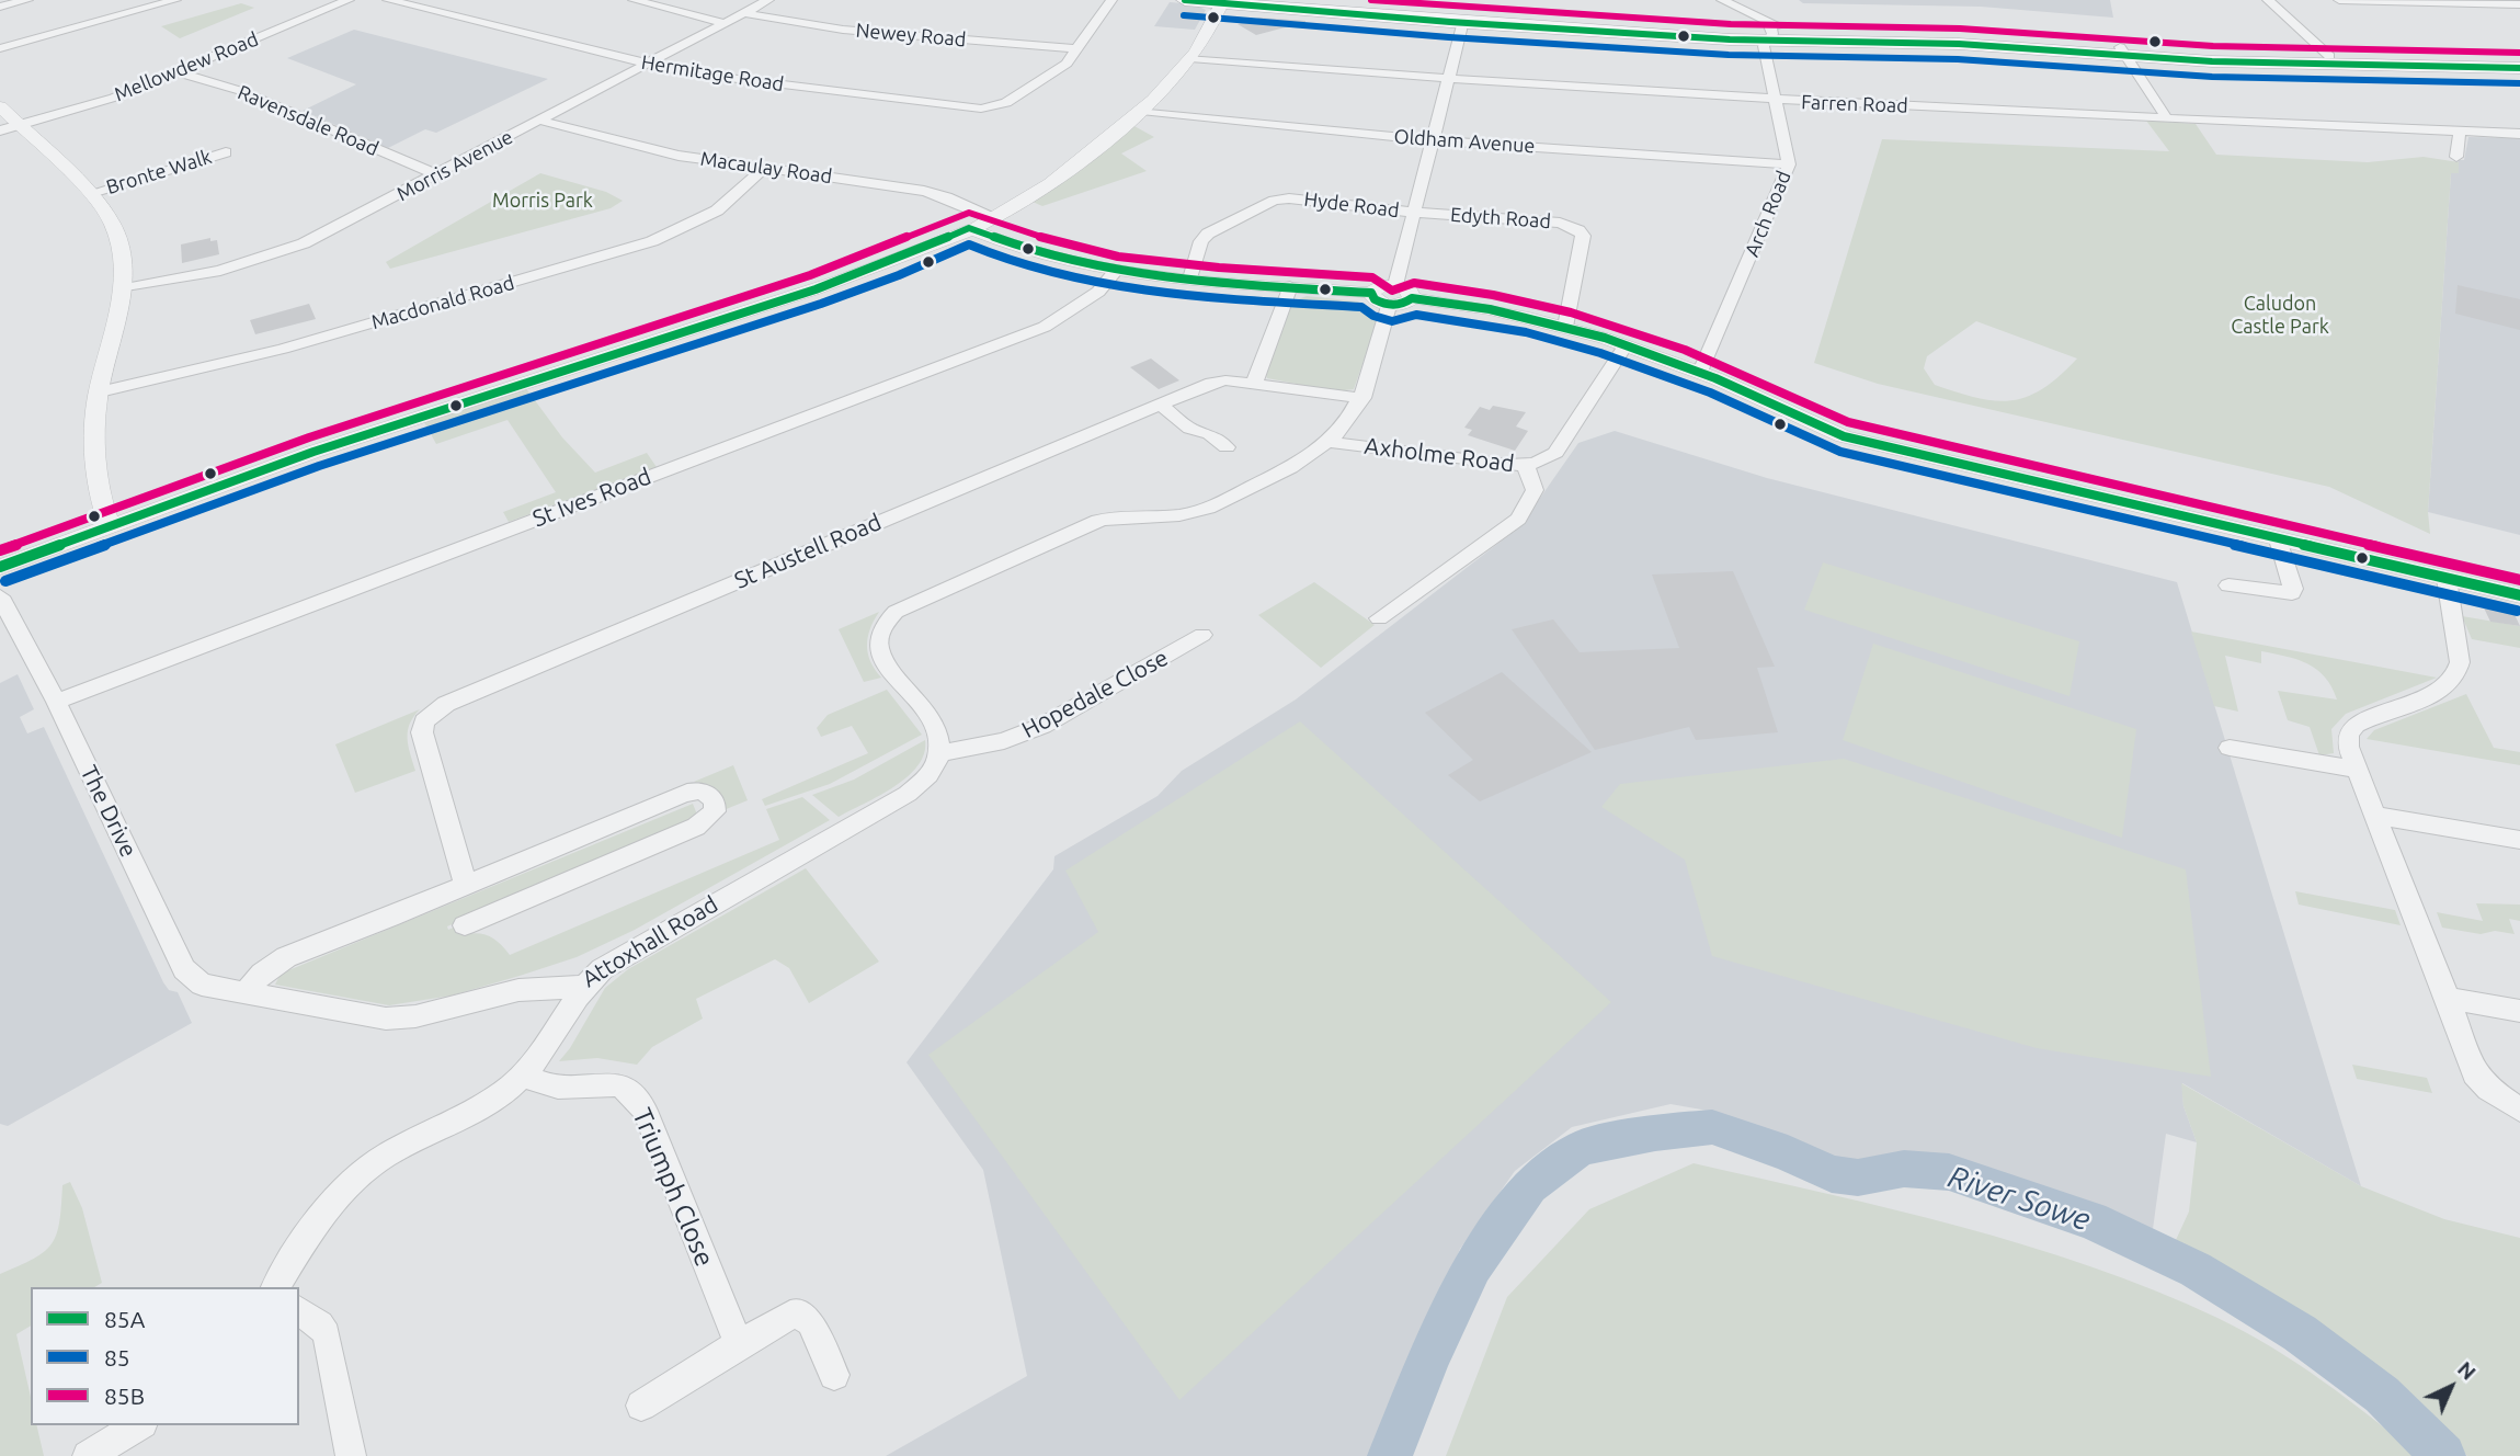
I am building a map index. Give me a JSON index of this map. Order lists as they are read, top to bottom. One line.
{"streets":{"street":["Newey Road","Mellowdew Road","Hermitage Road","Farren Road","Ravensdale Road","Oldham Avenue","Morris Avenue","Macaulay Road","Bronte Walk","Hyde Road","Arch Road","Edyth Road","Macdonald Road","Axholme Road","St Ives Road","St Austell Road","Hopedale Close","The Drive","Attoxhall Road","Triumph Close"]},"crossings":[["Newey Road","Hermitage Road"],["Newey Road","Morris Avenue"],["Mellowdew Road","Ravensdale Road"],["Hermitage Road","Morris Avenue"],["Farren Road","Arch Road"],["Ravensdale Road","Morris Avenue"],["Oldham Avenue","Arch Road"],["Morris Avenue","Macaulay Road"],["Macaulay Road","Macdonald Road"],["Hyde Road","Edyth Road"],["St Ives Road","The Drive"],["Hopedale Close","Attoxhall Road"],["The Drive","Attoxhall Road"]],"water":["River Sowe"],"parks":["Morris Park","Caludon Castle Park"],"lines":["transit line 85A","transit line 85B","transit line 85"],"legend":["85A","85","85B"],"north":"top right"}
